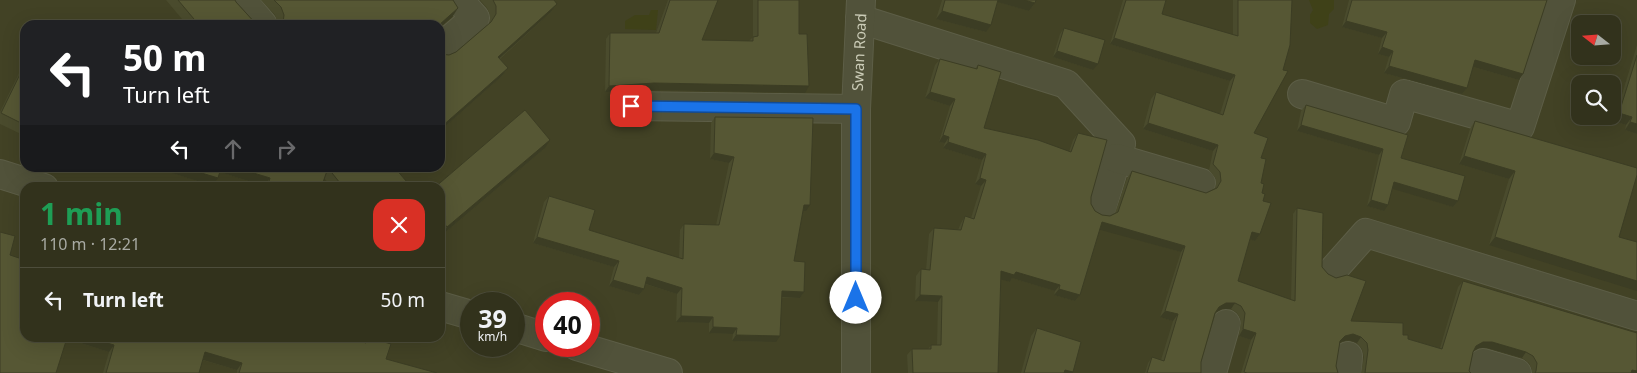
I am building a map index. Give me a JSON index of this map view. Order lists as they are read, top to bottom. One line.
{"streets":{"street":["Swan Road"]},"north":"left","page":{"turn":["50 m","Turn left"],"heading":["1 min","110 m · 12:21"],"list":[{"name":"Turn left","value":"50 m"}],"speed":"39 km/h","limit":"40"}}
